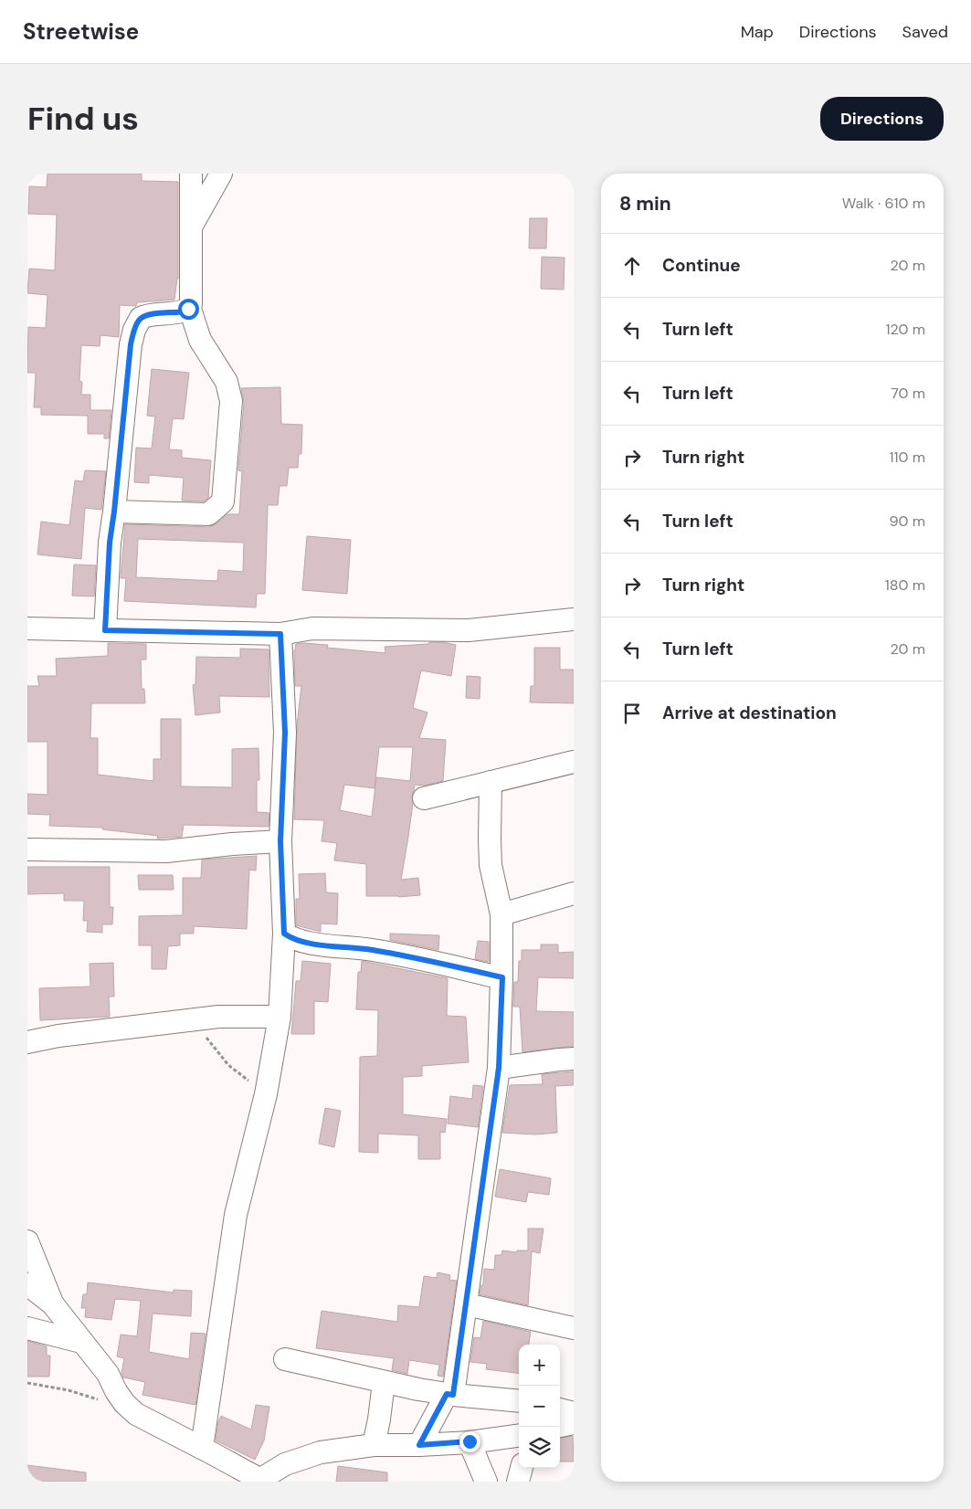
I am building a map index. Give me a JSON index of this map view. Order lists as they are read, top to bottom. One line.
{"page":{"header":"Streetwise","nav":["Map","Directions","Saved"],"buttons":"Directions","title":"Find us","heading":["8 min","Walk · 610 m"],"list":[["Continue","20 m"],["Turn left","120 m"],["Turn left","70 m"],["Turn right","110 m"],["Turn left","90 m"],["Turn right","180 m"],["Turn left","20 m"],"Arrive at destination"],"map_buttons":["+","−"]}}
